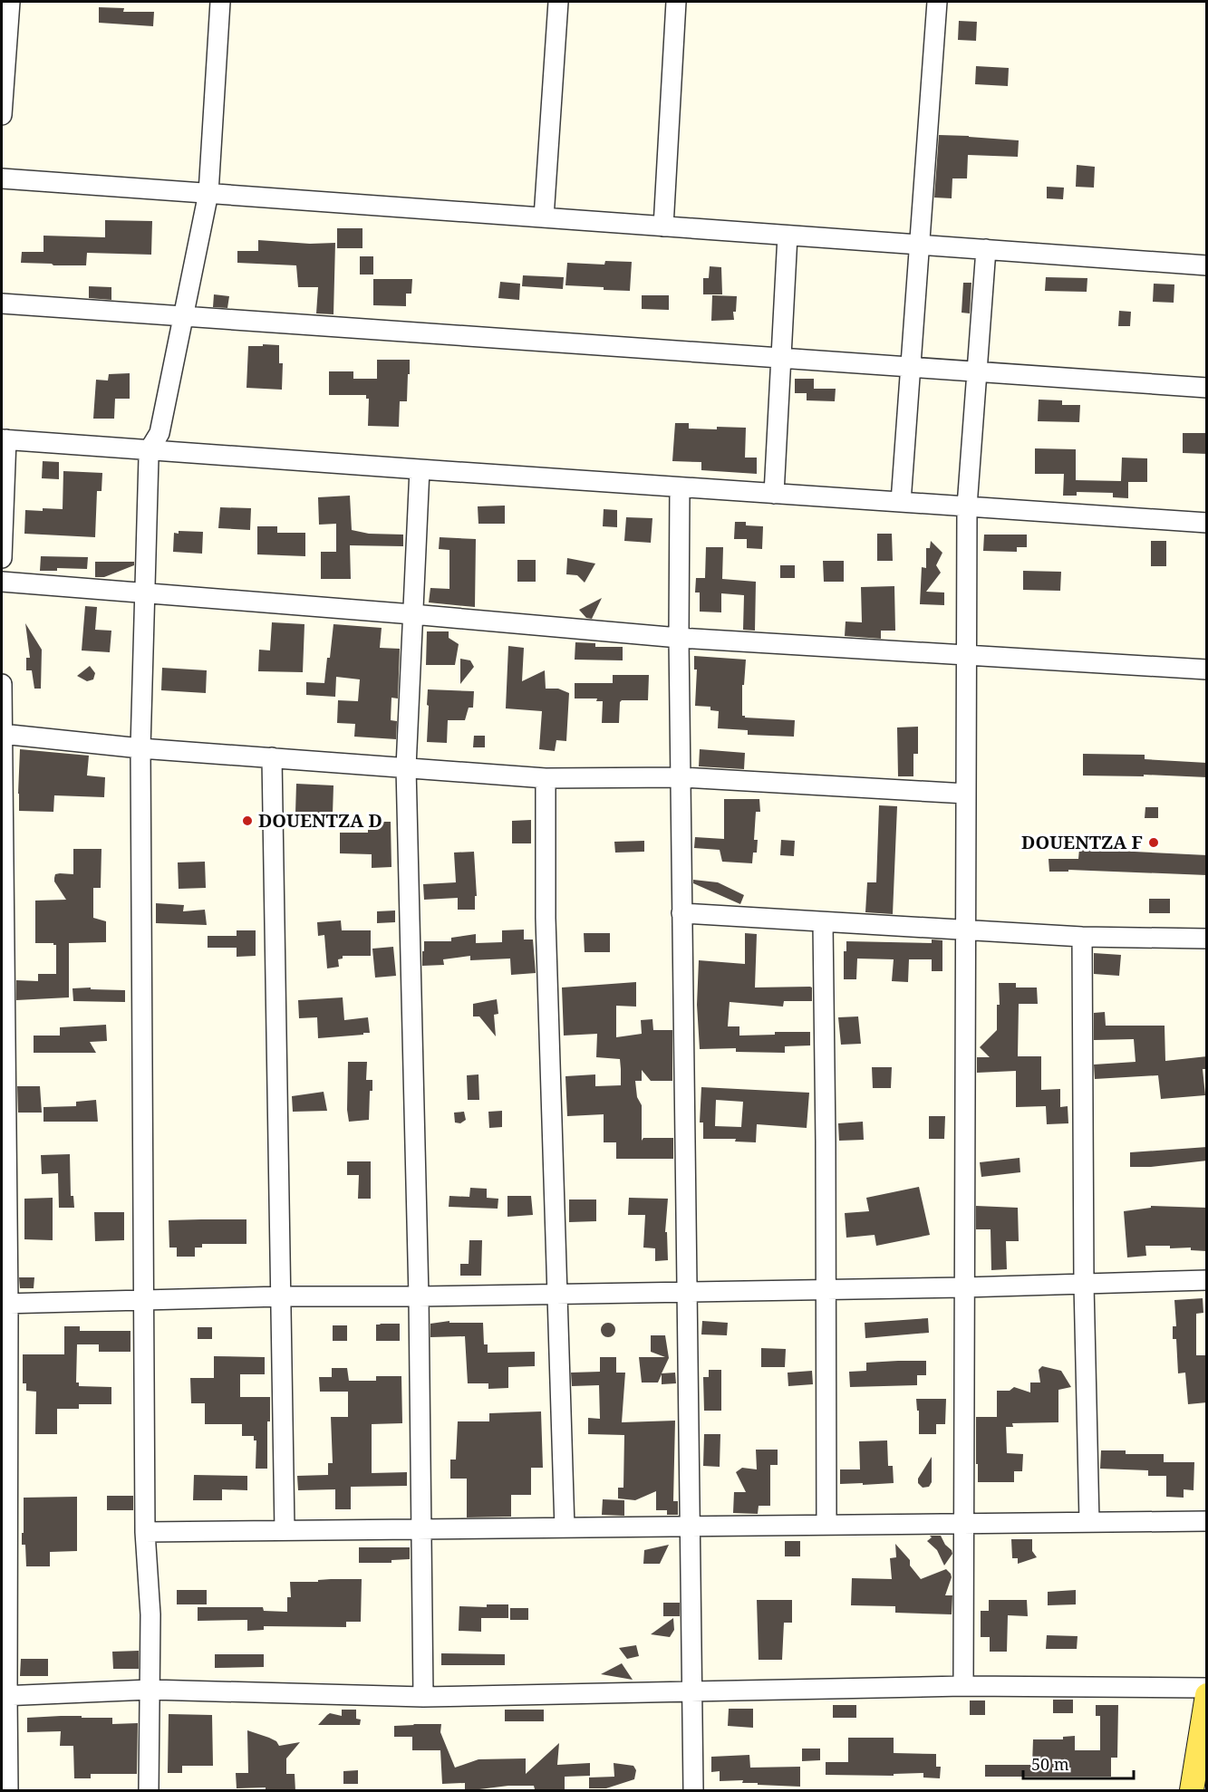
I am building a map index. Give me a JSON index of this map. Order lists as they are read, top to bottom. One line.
{"places":["DOUENTZA D","DOUENTZA F"],"scale_bar":"50 m"}
